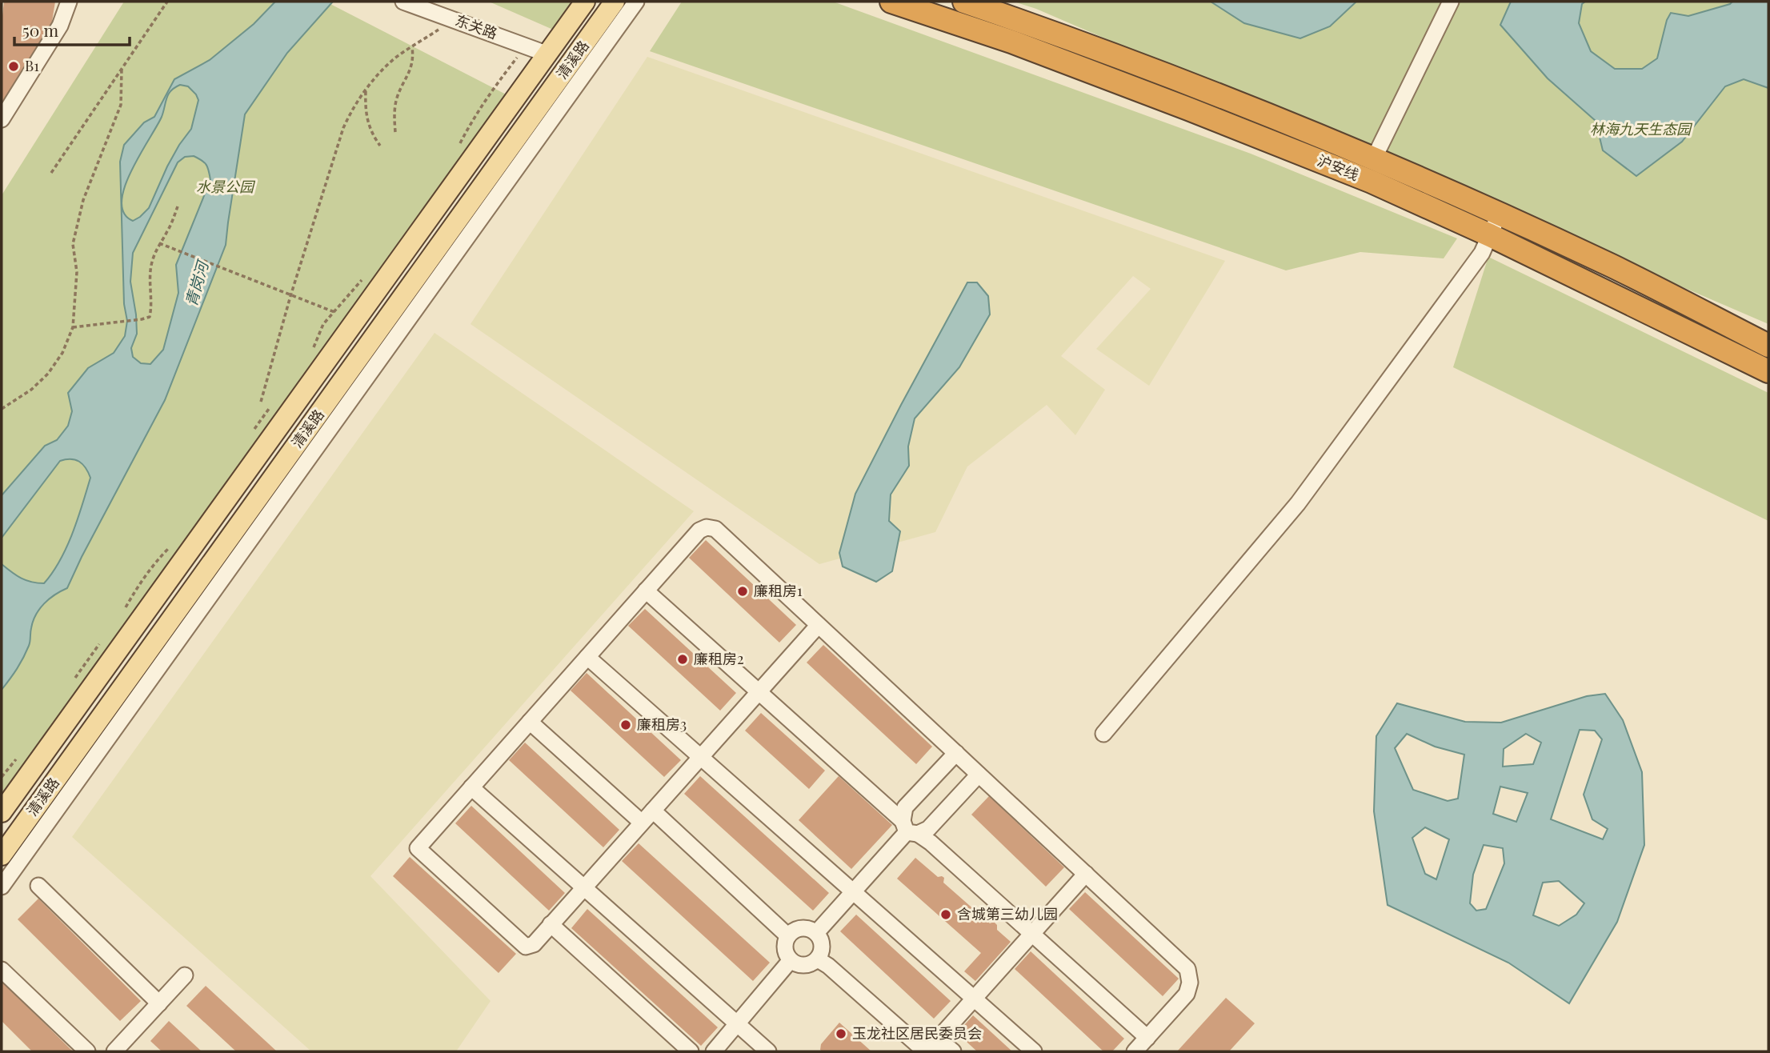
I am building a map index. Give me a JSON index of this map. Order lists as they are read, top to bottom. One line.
{"streets":{"highway":["沪安线"],"main road":["清溪路"],"street":["东关路"]},"crossings":[["东关路","清溪路"]],"water":["青岗河"],"parks":["林海九天生态园","水景公园"],"places":["B1","廉租房1","廉租房2","廉租房3","含城第三幼儿园","玉龙社区居民委员会"],"scale_bar":"50 m"}
